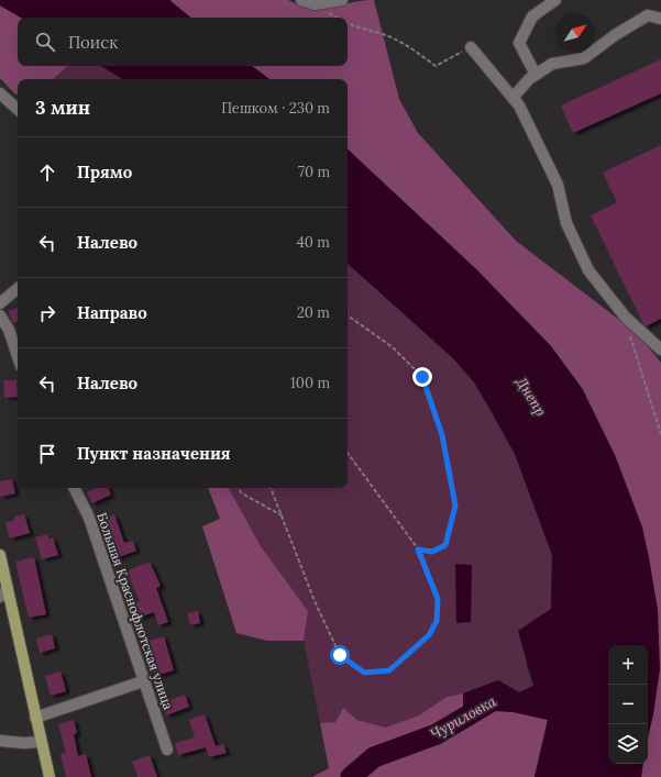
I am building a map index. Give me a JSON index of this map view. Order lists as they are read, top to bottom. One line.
{"streets":{"street":["Большая Краснофлотская улица"]},"water":["Днепр","Чуриловка"],"north":"top right","page":{"search":"Поиск","heading":["3 мин","Пешком · 230 m"],"list":[["Прямо","70 m"],["Налево","40 m"],["Направо","20 m"],["Налево","100 m"],"Пункт назначения"],"map_buttons":["+","−"]}}
